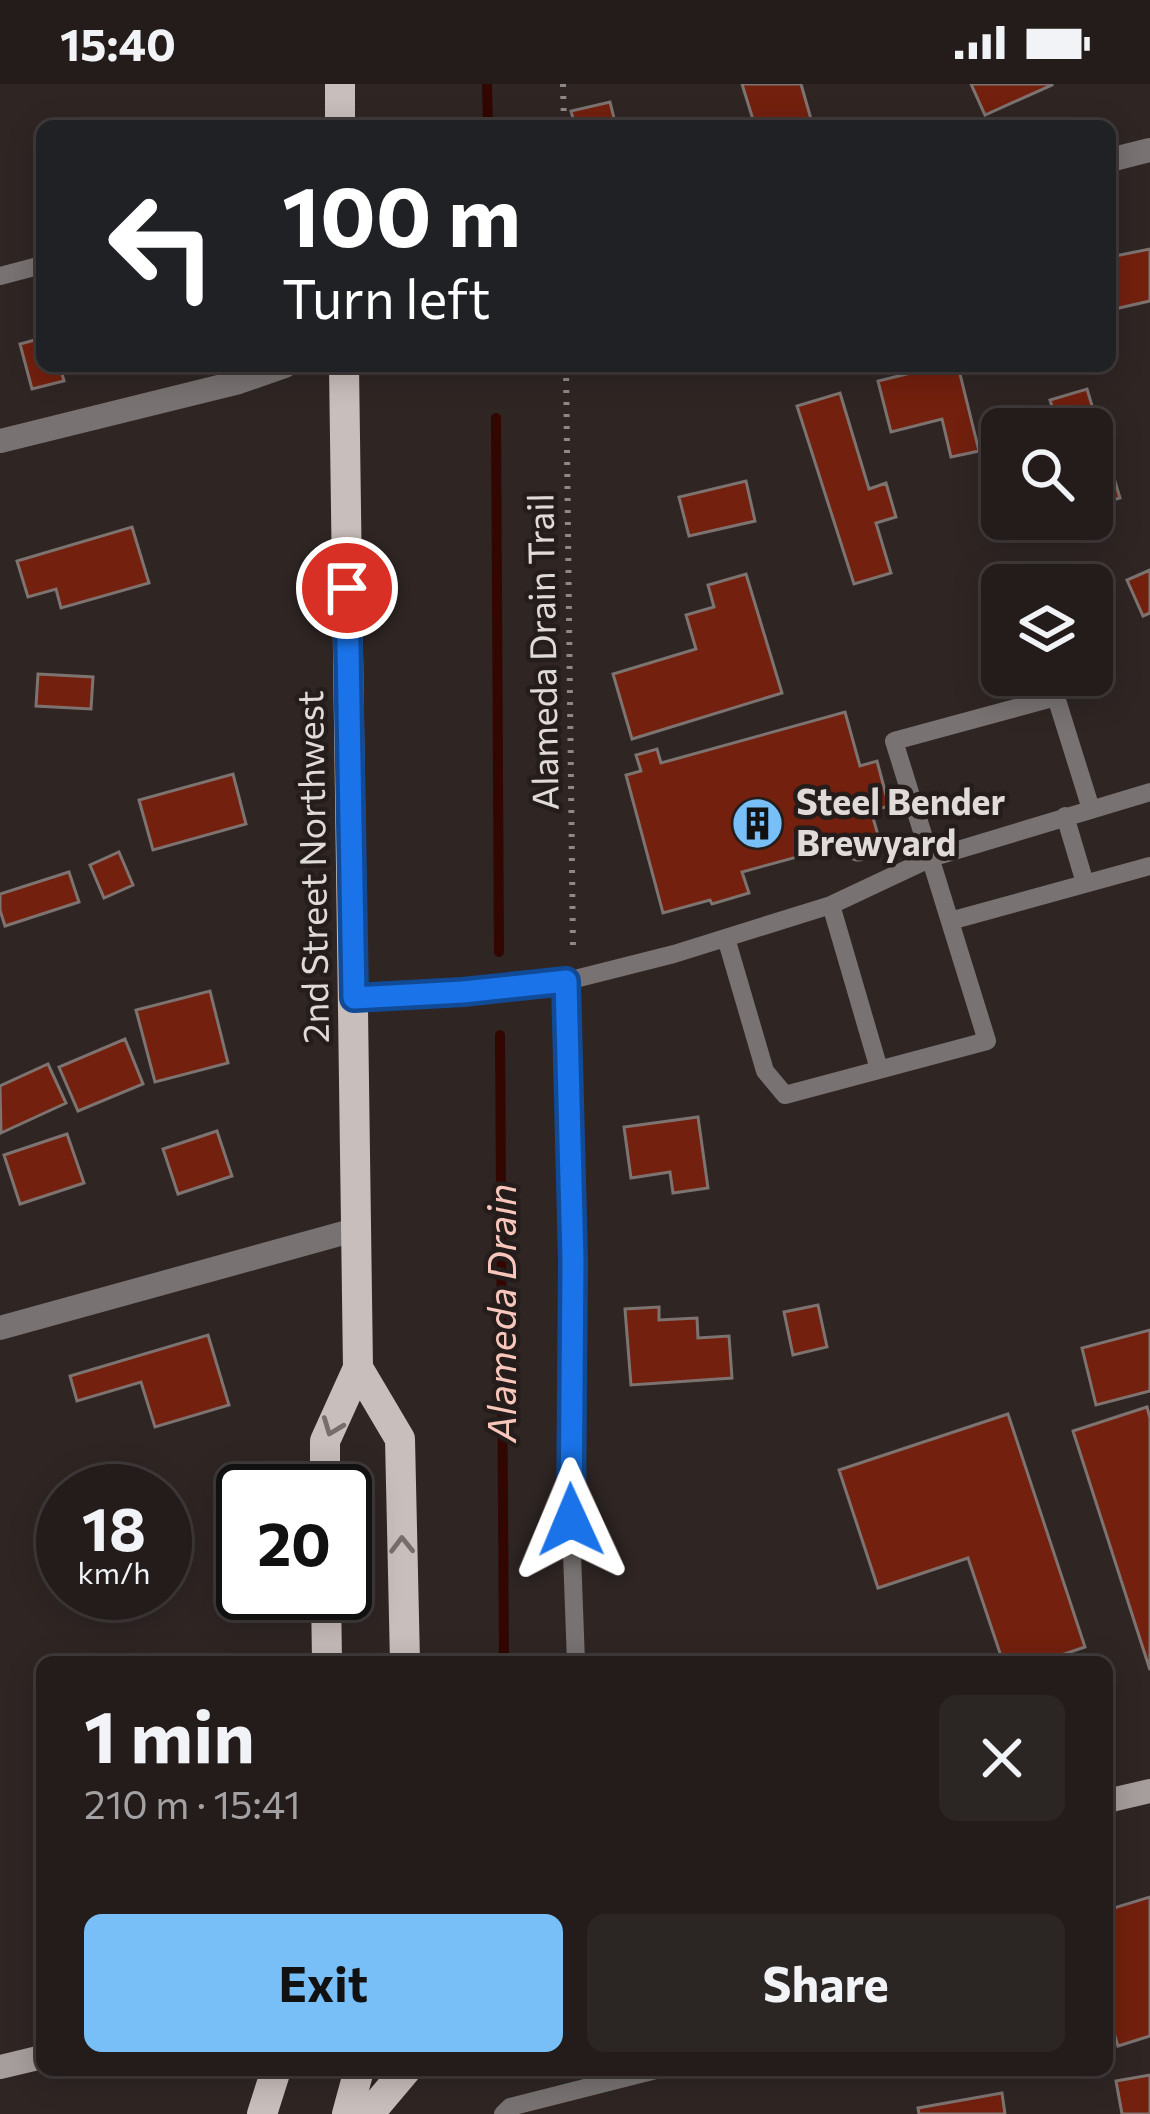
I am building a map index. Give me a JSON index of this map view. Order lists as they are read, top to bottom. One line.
{"streets":{"main road":["2nd Street Northwest"],"path":["Alameda Drain Trail"]},"water":["Alameda Drain"],"places":{"building":["Steel Bender Brewyard"]},"page":{"status":"15:40","turn":["100 m","Turn left"],"speed":"18 km/h","limit":"20","heading":["1 min","210 m · 15:41"],"buttons":["Exit","Share"]}}
